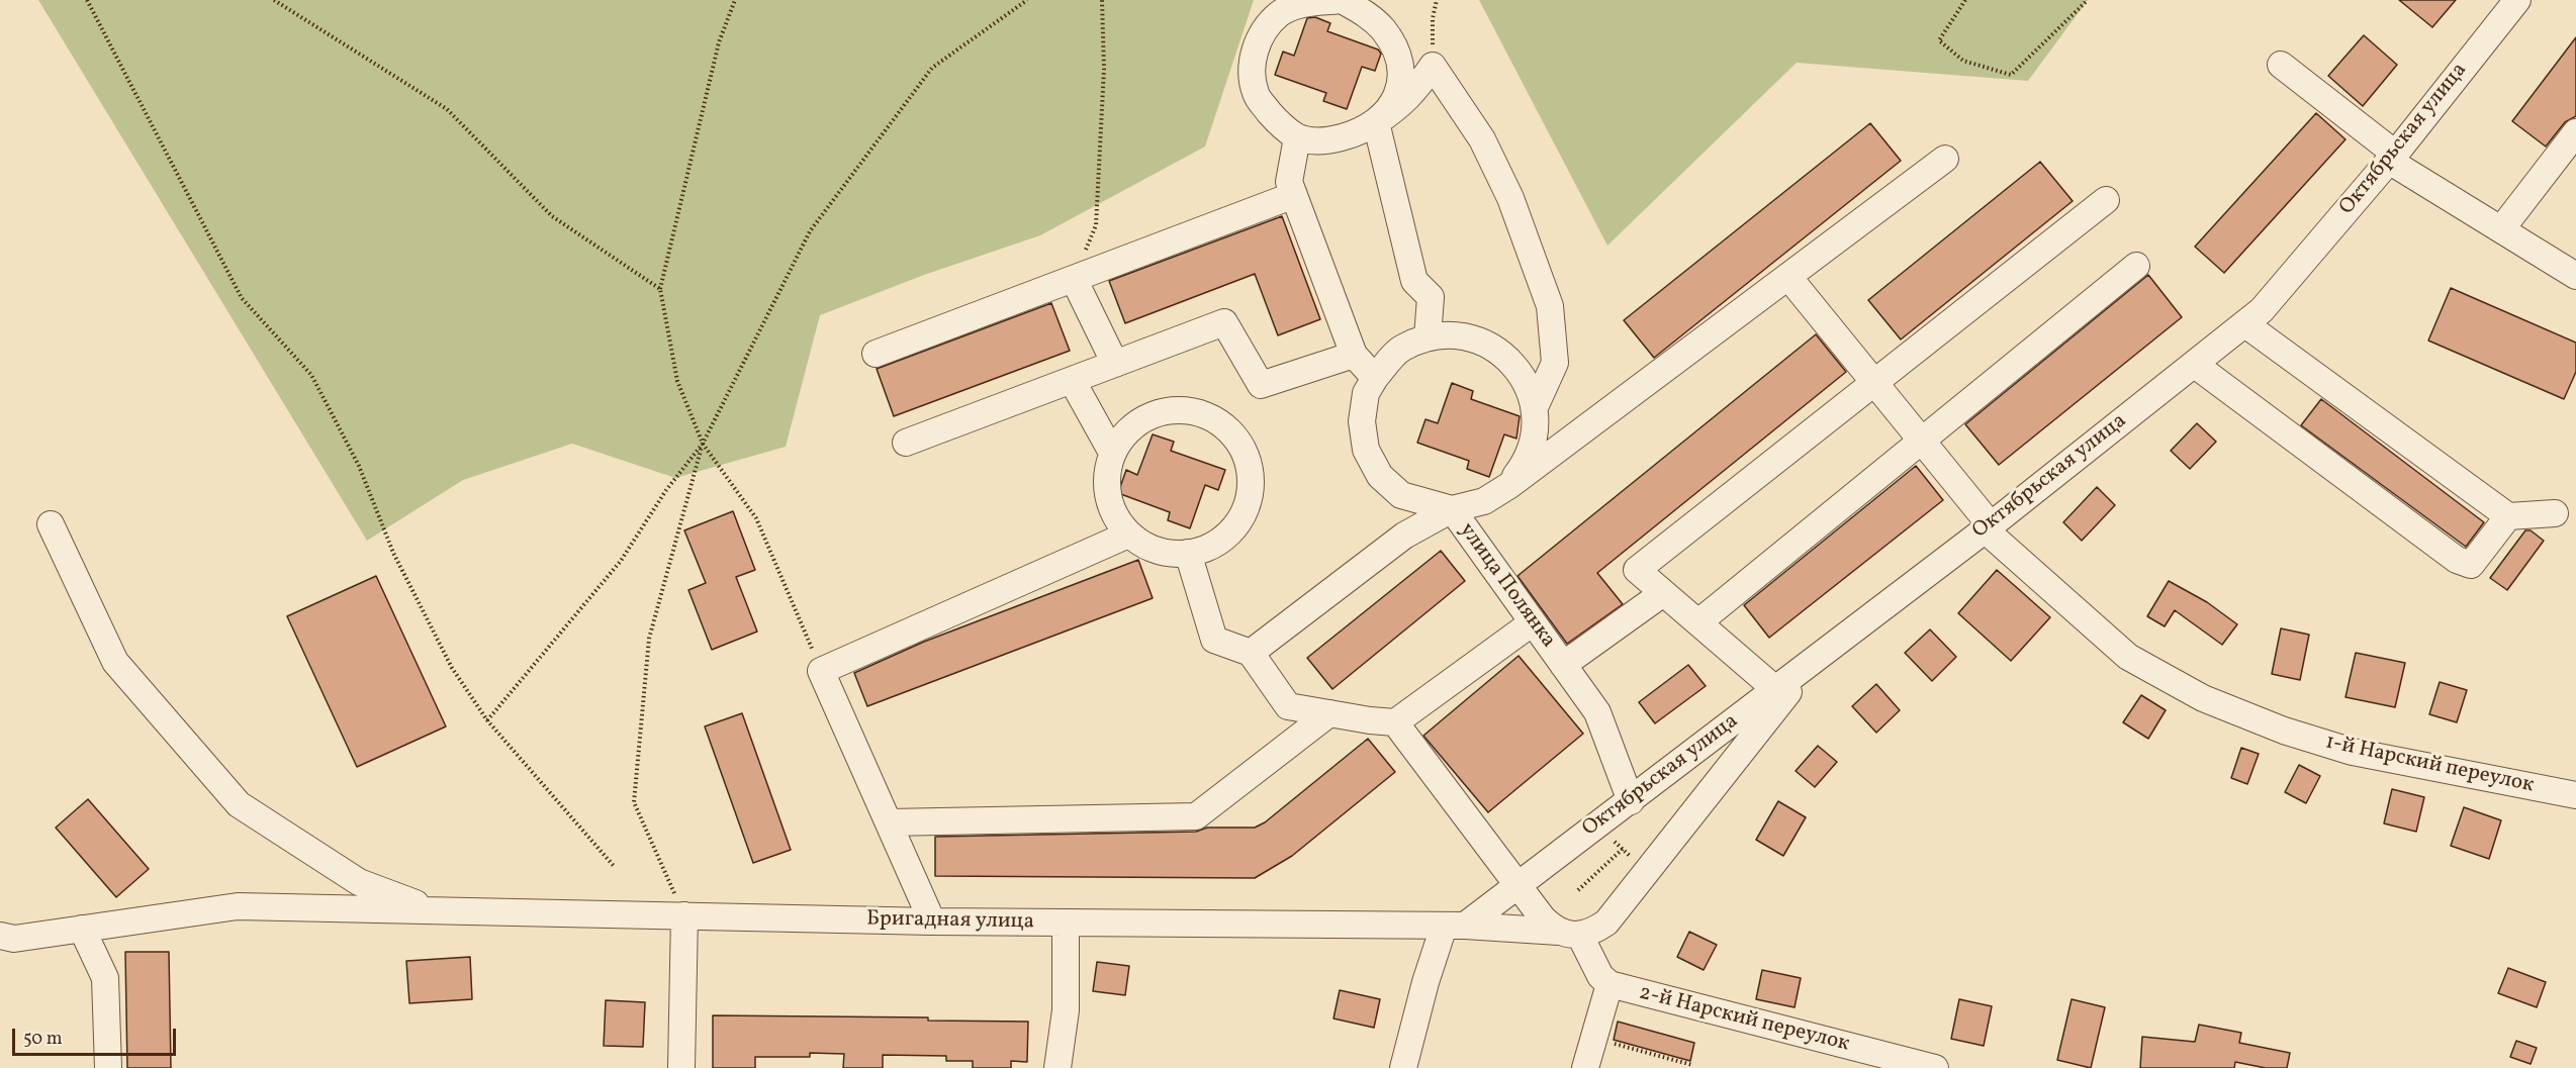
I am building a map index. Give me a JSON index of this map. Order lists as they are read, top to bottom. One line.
{"streets":{"street":["Октябрьская улица","улица Полянка","1-й Нарский переулок","Бригадная улица","2-й Нарский переулок"]},"crossings":[["Октябрьская улица","улица Полянка"],["Октябрьская улица","1-й Нарский переулок"],["Октябрьская улица","Бригадная улица"],["Октябрьская улица","2-й Нарский переулок"],["Бригадная улица","2-й Нарский переулок"]],"scale_bar":"50 m"}
